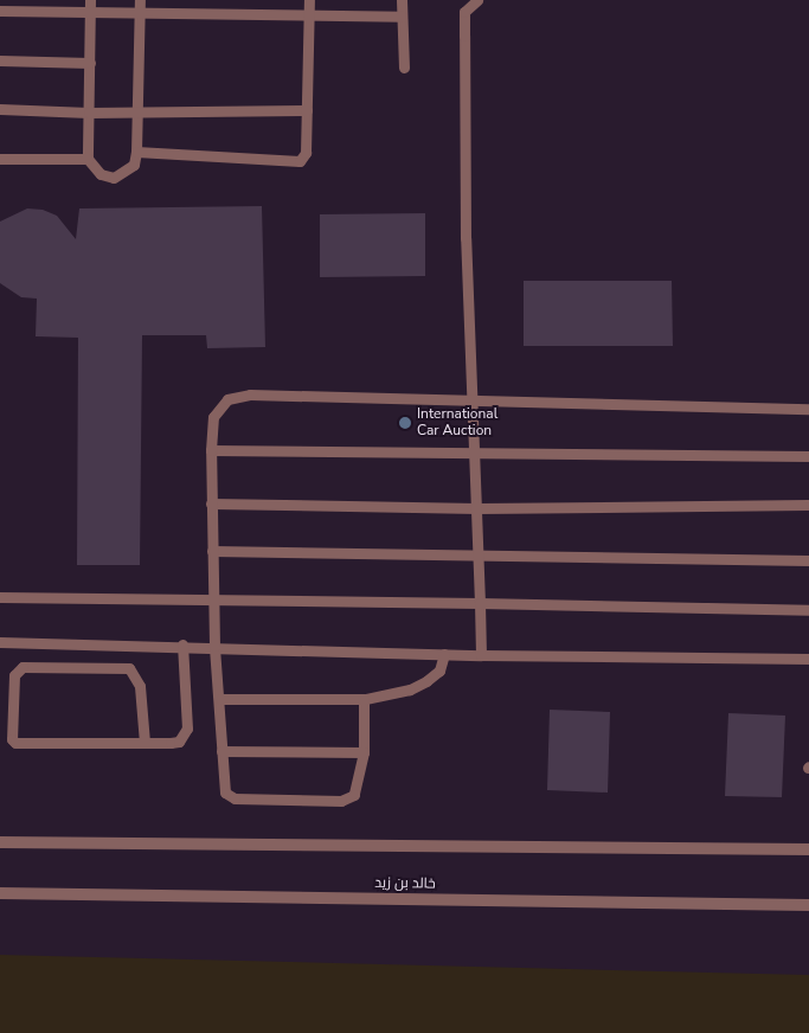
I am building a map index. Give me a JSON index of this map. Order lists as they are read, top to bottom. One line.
{"streets":{"street":["خالد بن زيد"]},"places":["International Car Auction"]}
